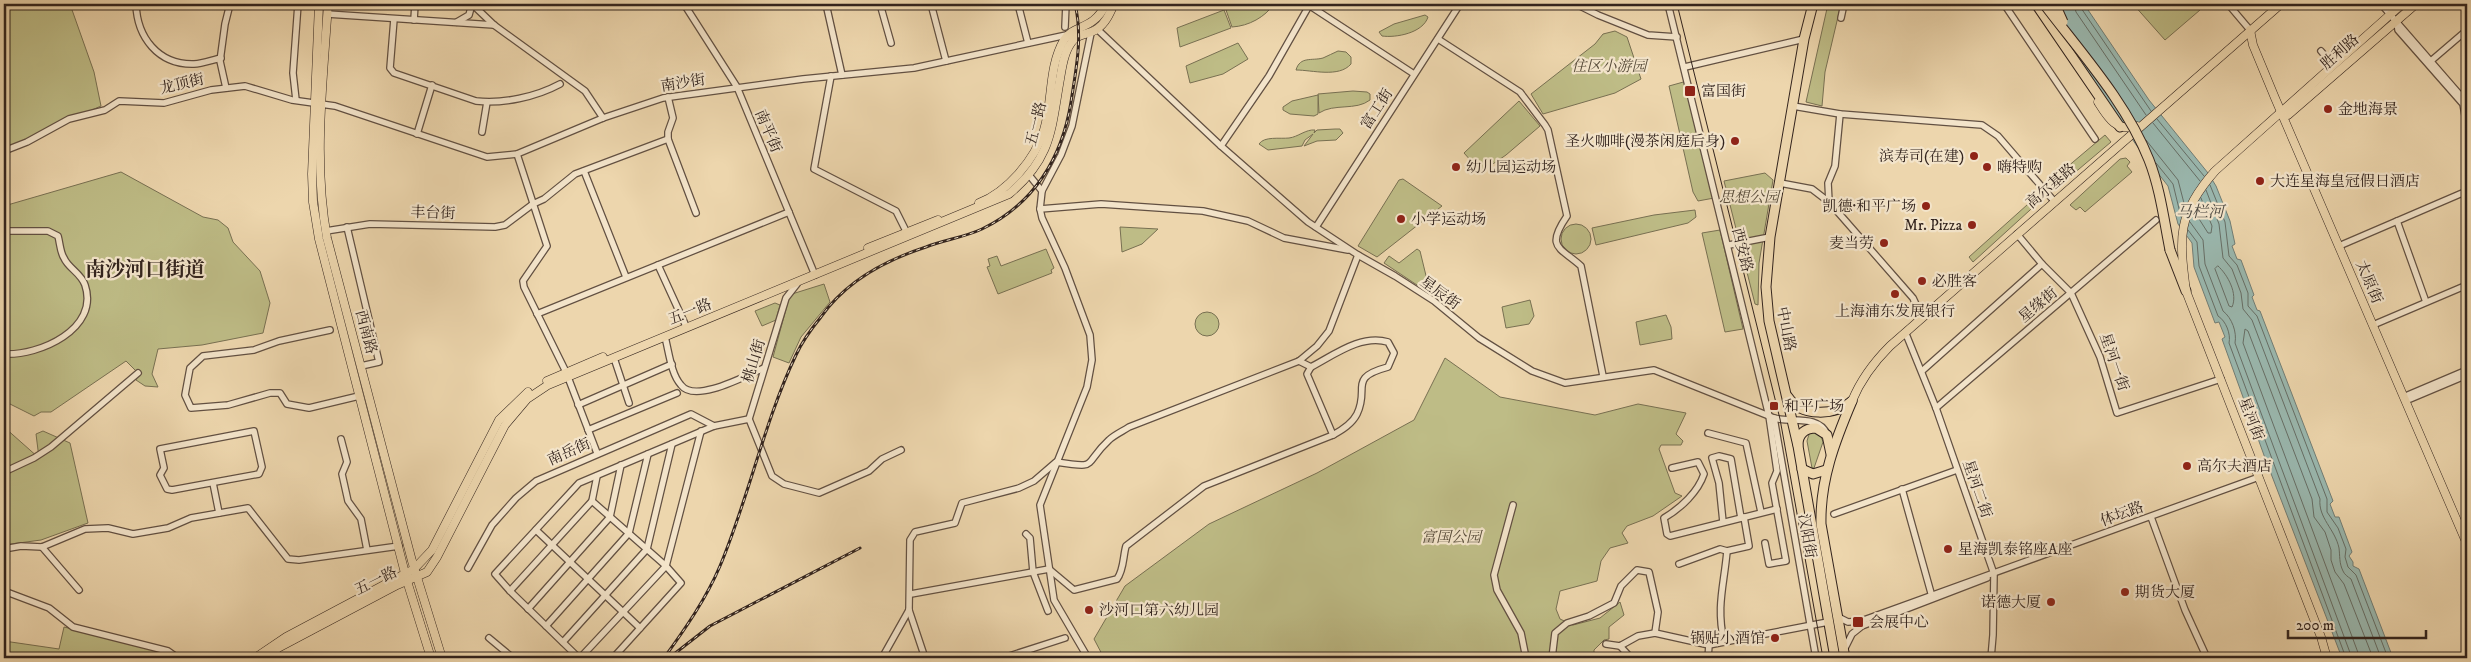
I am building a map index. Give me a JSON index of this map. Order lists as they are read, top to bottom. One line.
{"streets":{"highway":["中山路"],"main road":["胜利路","五一路","高尔基路","太原街","西南路","星河街"],"street":["南沙街","龙顶街","富工街","南平街","丰台街","西安路","星辰街","星缘街","桃山街","星河一街","南岳街","星河二街","体坛路","汉阳街"]},"crossings":[["胜利路","太原街"],["胜利路","星河街"],["南沙街","龙顶街"],["南沙街","五一路"],["南沙街","南平街"],["南沙街","西南路"],["龙顶街","西南路"],["富工街","星辰街"],["五一路","南平街"],["五一路","西南路"],["五一路","桃山街"],["高尔基路","太原街"],["高尔基路","星河一街"],["高尔基路","星河二街"],["丰台街","西南路"],["西安路","星辰街"],["西安路","汉阳街"],["星辰街","中山路"],["星辰街","汉阳街"],["星缘街","星河一街"],["星缘街","星河二街"],["星河一街","星河街"],["星河街","体坛路"],["星河二街","体坛路"]],"districts":["南沙河口街道"],"water":["马栏河"],"parks":["住区小游园","思想公园","富国公园"],"places":{"transit":["富国街","和平广场","会展中心"],"other":["金地海景","圣火咖啡(漫茶闲庭后身)","滨寿司(在建)","幼儿园运动场","嗨特购","大连星海皇冠假日酒店","凯德·和平广场","小学运动场","Mr. Pizza","麦当劳","必胜客","上海浦东发展银行","高尔夫酒店","星海凯泰铭座A座","期货大厦","诺德大厦","沙河口第六幼儿园","锅贴小酒馆"]},"scale_bar":"200 m"}
